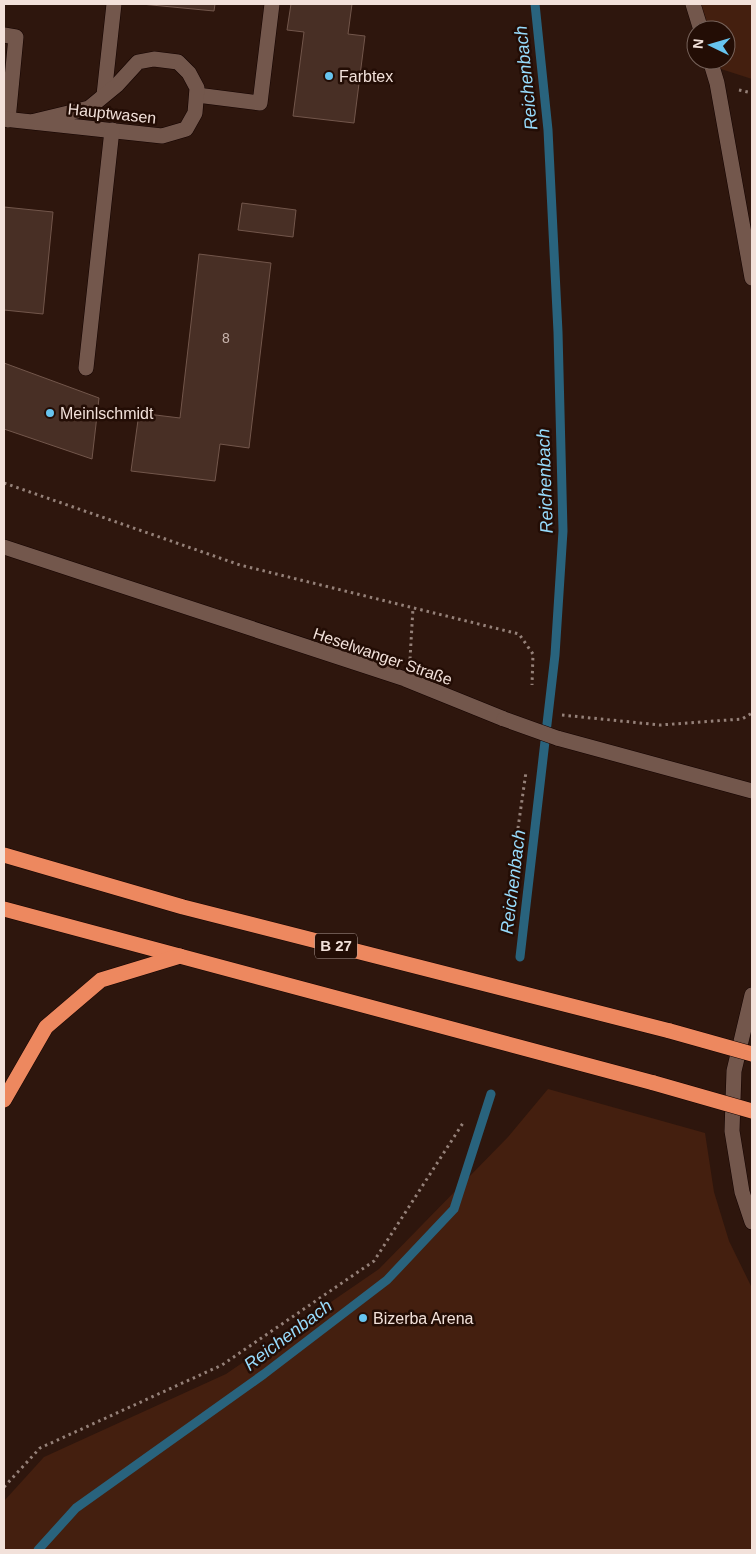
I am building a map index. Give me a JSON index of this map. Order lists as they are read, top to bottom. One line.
{"streets":{"highway":["B 27"],"street":["Hauptwasen","Heselwanger Straße"]},"water":["Reichenbach"],"places":["Farbtex","Meinlschmidt","Bizerba Arena"],"house_numbers":["8"],"north":"left"}
